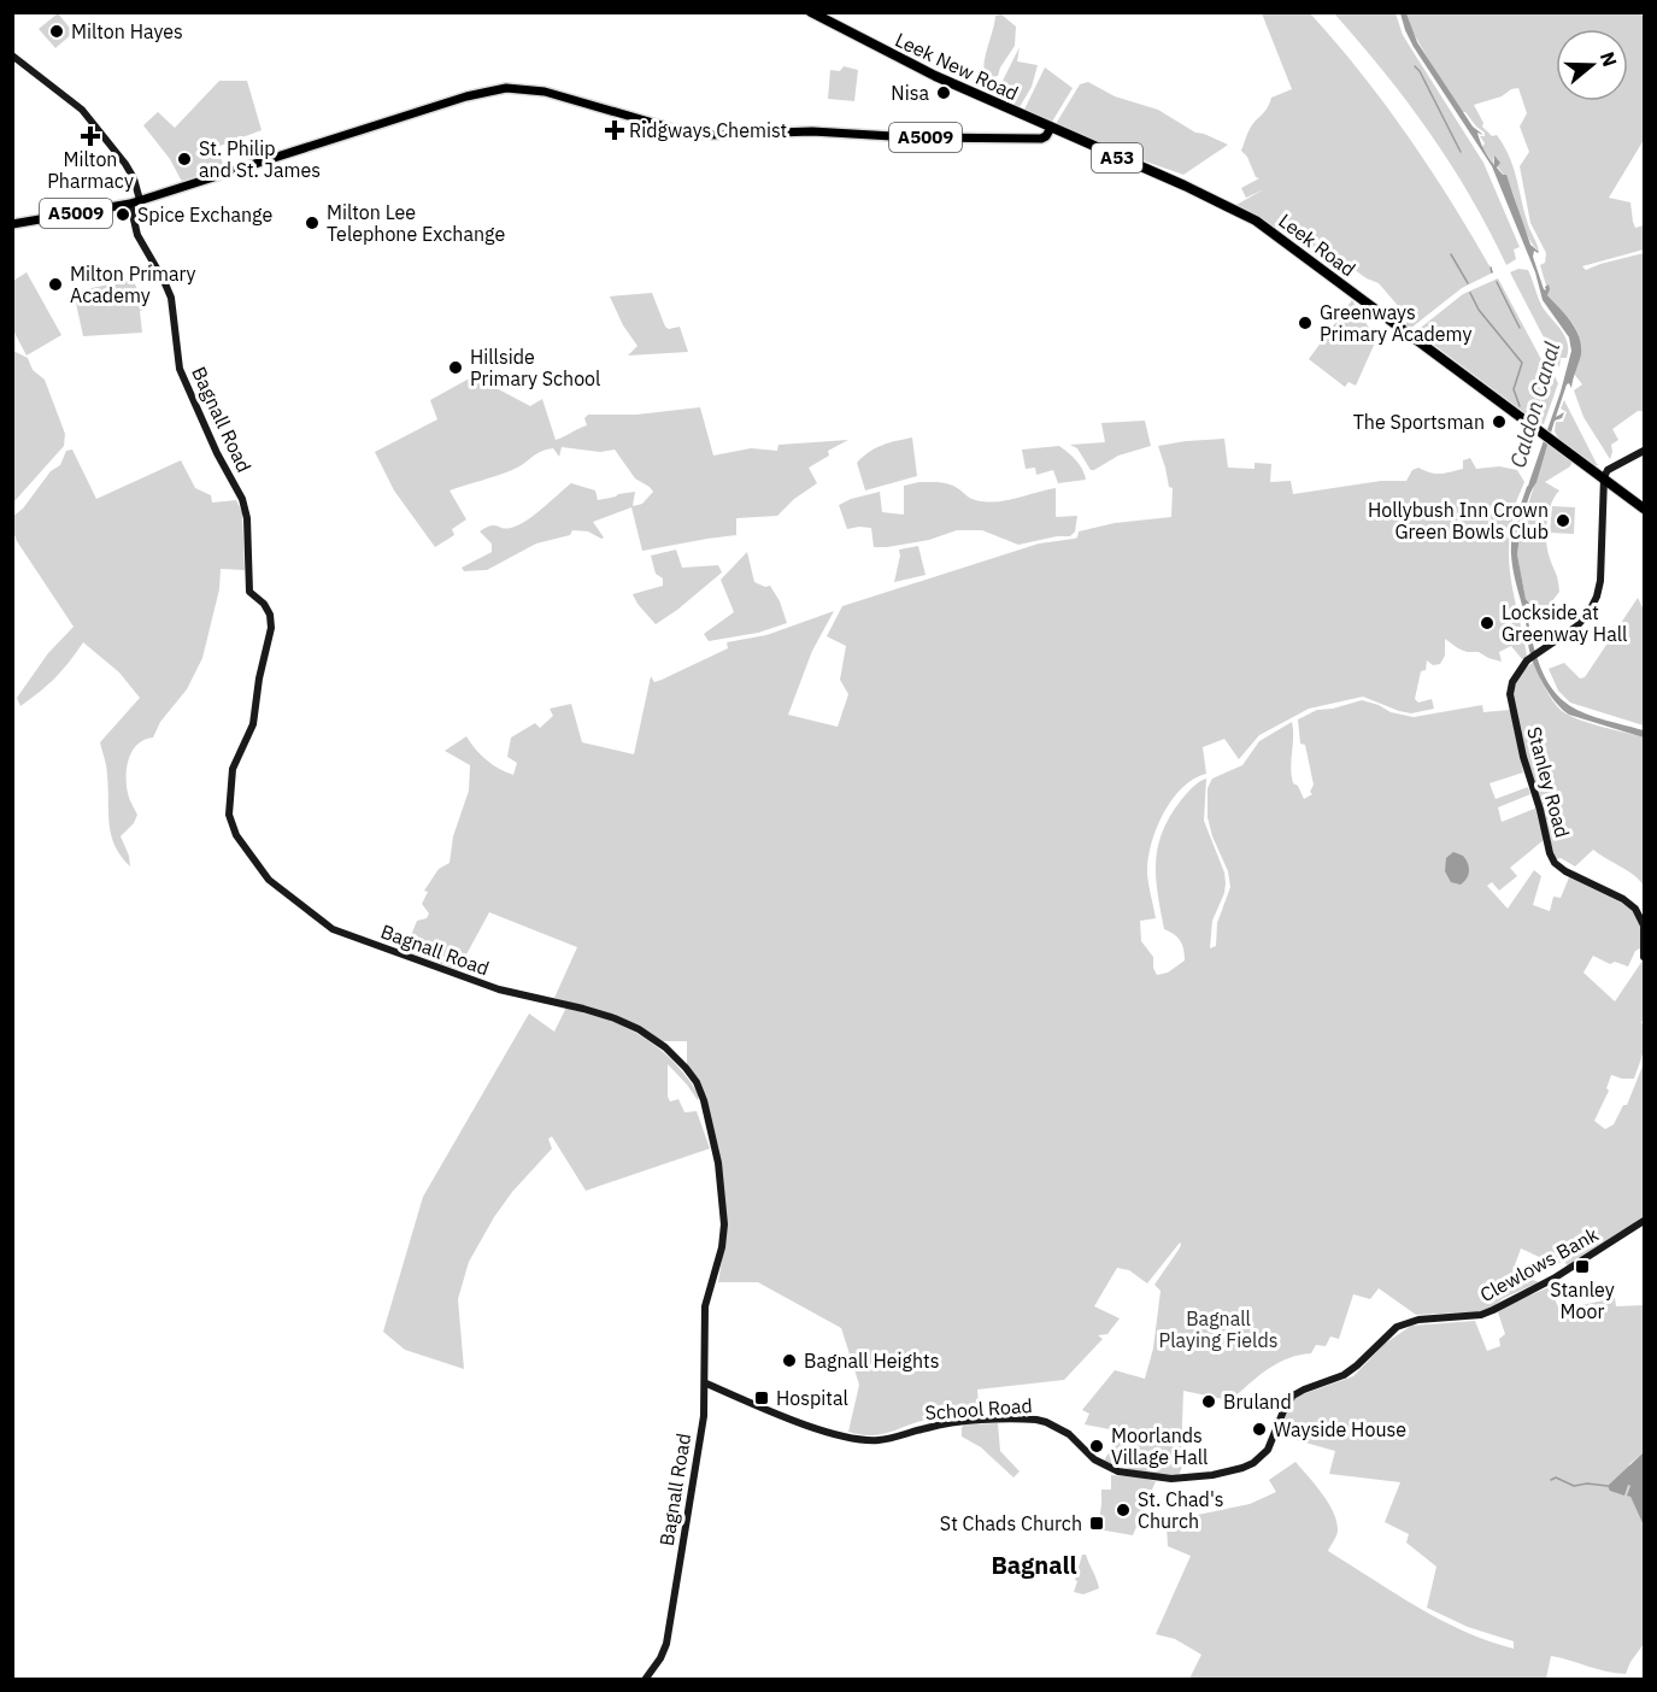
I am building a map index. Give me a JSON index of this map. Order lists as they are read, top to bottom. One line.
{"streets":{"highway":["Leek New Road","A53","Leek Road"],"main road":["A5009"],"street":["Bagnall Road","Stanley Road","Clewlows Bank","School Road"]},"crossings":[["Leek New Road","Leek Road"],["A5009","Bagnall Road"],["Leek Road","Stanley Road"],["Bagnall Road","School Road"],["Clewlows Bank","School Road"]],"districts":["Bagnall"],"water":["Caldon Canal"],"parks":["Bagnall Playing Fields"],"places":{"other":["Milton Hayes","Nisa","St. Philip and St. James","Spice Exchange","Milton Lee Telephone Exchange","Milton Primary Academy","Greenways Primary Academy","Hillside Primary School","The Sportsman","Hollybush Inn Crown Green Bowls Club","Lockside at Greenway Hall","Bagnall Heights","Bruland","Wayside House","Moorlands Village Hall","St. Chad's Church"],"health":["Ridgways Chemist","Milton Pharmacy"],"transit":["Stanley Moor","Hospital","St Chads Church"]},"north":"right"}
